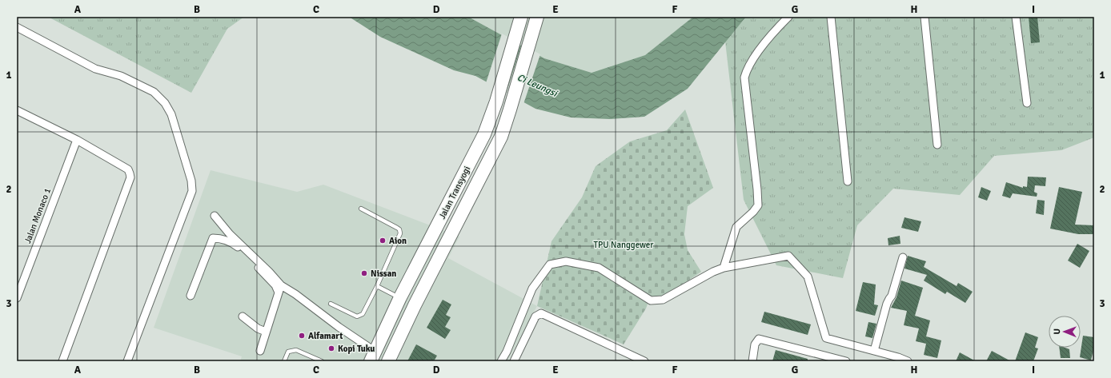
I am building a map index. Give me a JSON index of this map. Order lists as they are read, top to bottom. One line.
{"streets":{"highway":["Jalan Transyogi"],"street":["Jalan Monaco 1"]},"water":["Ci Leungsi"],"parks":["TPU Nanggewer"],"places":["Aion","Nissan","Alfamart","Kopi Tuku"],"north":"left","grid":{"columns":["A","B","C","D","E","F","G","H","I"],"rows":["1","2","3"]}}
